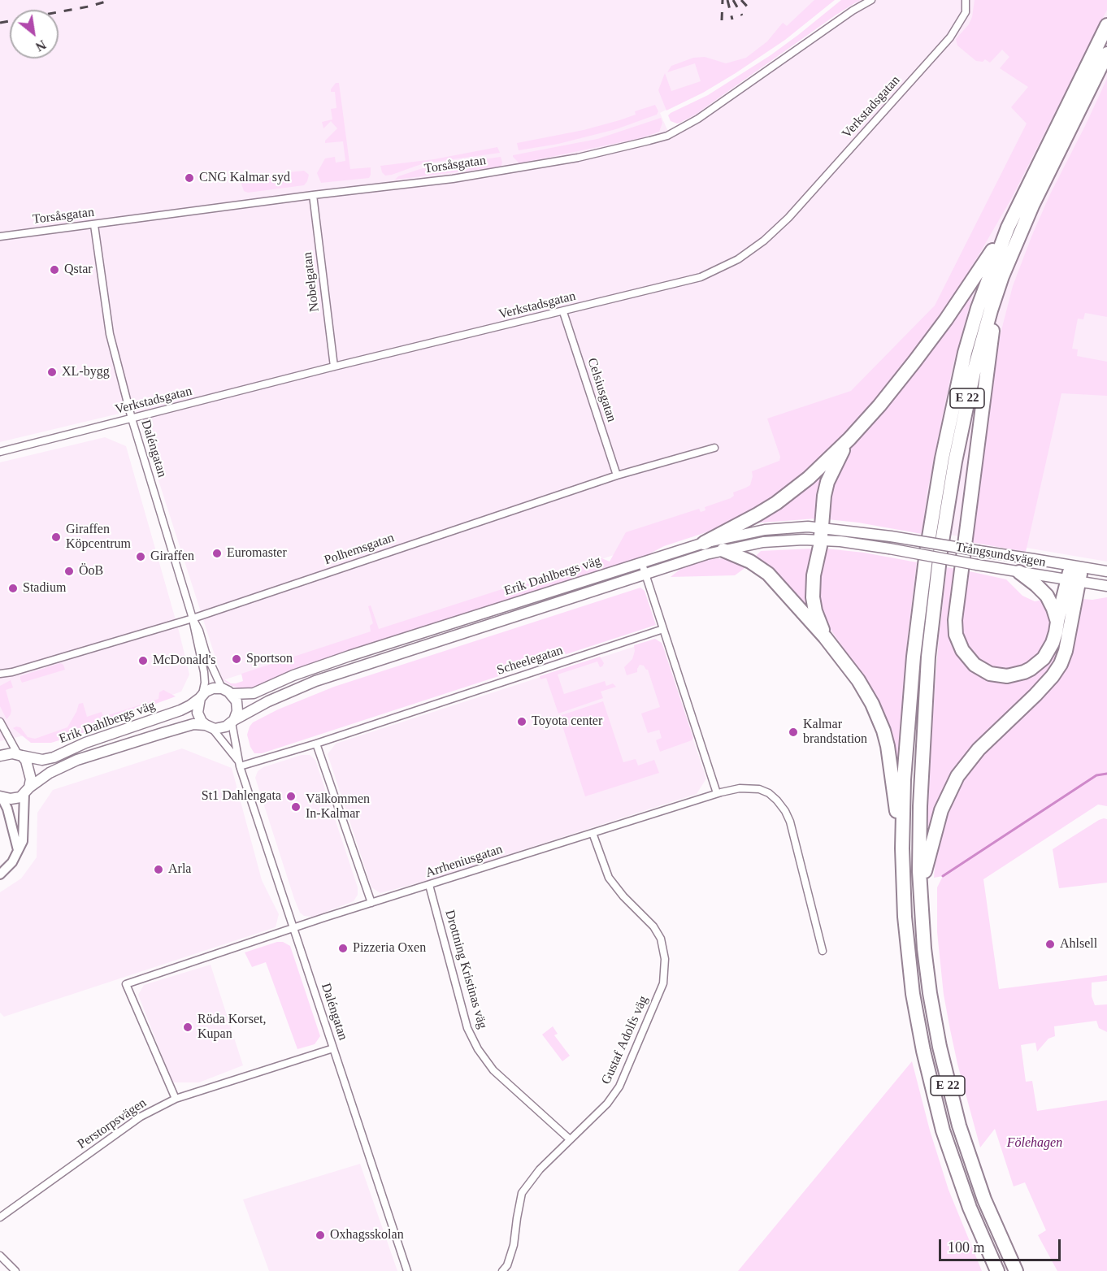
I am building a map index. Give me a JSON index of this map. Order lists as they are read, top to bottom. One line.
{"streets":{"highway":["E 22"],"main road":["Trångsundsvägen","Erik Dahlbergs väg"],"street":["Verkstadsgatan","Torsåsgatan","Nobelgatan","Celsiusgatan","Daléngatan","Polhemsgatan","Scheelegatan","Arrheniusgatan","Drottning Kristinas väg","Gustaf Adolfs väg","Perstorpsvägen"]},"crossings":[["Verkstadsgatan","Nobelgatan"],["Verkstadsgatan","Celsiusgatan"],["Verkstadsgatan","Daléngatan"],["Torsåsgatan","Nobelgatan"],["Torsåsgatan","Daléngatan"],["Celsiusgatan","Polhemsgatan"],["Daléngatan","Polhemsgatan"],["Daléngatan","Erik Dahlbergs väg"],["Daléngatan","Scheelegatan"],["Daléngatan","Arrheniusgatan"],["Daléngatan","Perstorpsvägen"],["Trångsundsvägen","Erik Dahlbergs väg"],["Arrheniusgatan","Drottning Kristinas väg"],["Arrheniusgatan","Gustaf Adolfs väg"],["Arrheniusgatan","Perstorpsvägen"],["Drottning Kristinas väg","Gustaf Adolfs väg"]],"parks":["Fölehagen"],"places":["CNG Kalmar syd","Qstar","XL-bygg","Giraffen Köpcentrum","Euromaster","Giraffen","ÖoB","Stadium","Sportson","McDonald's","Toyota center","Kalmar brandstation","St1 Dahlengata","Välkommen In-Kalmar","Arla","Ahlsell","Pizzeria Oxen","Röda Korset, Kupan","Oxhagsskolan"],"scale_bar":"100 m","north":"bottom right"}
